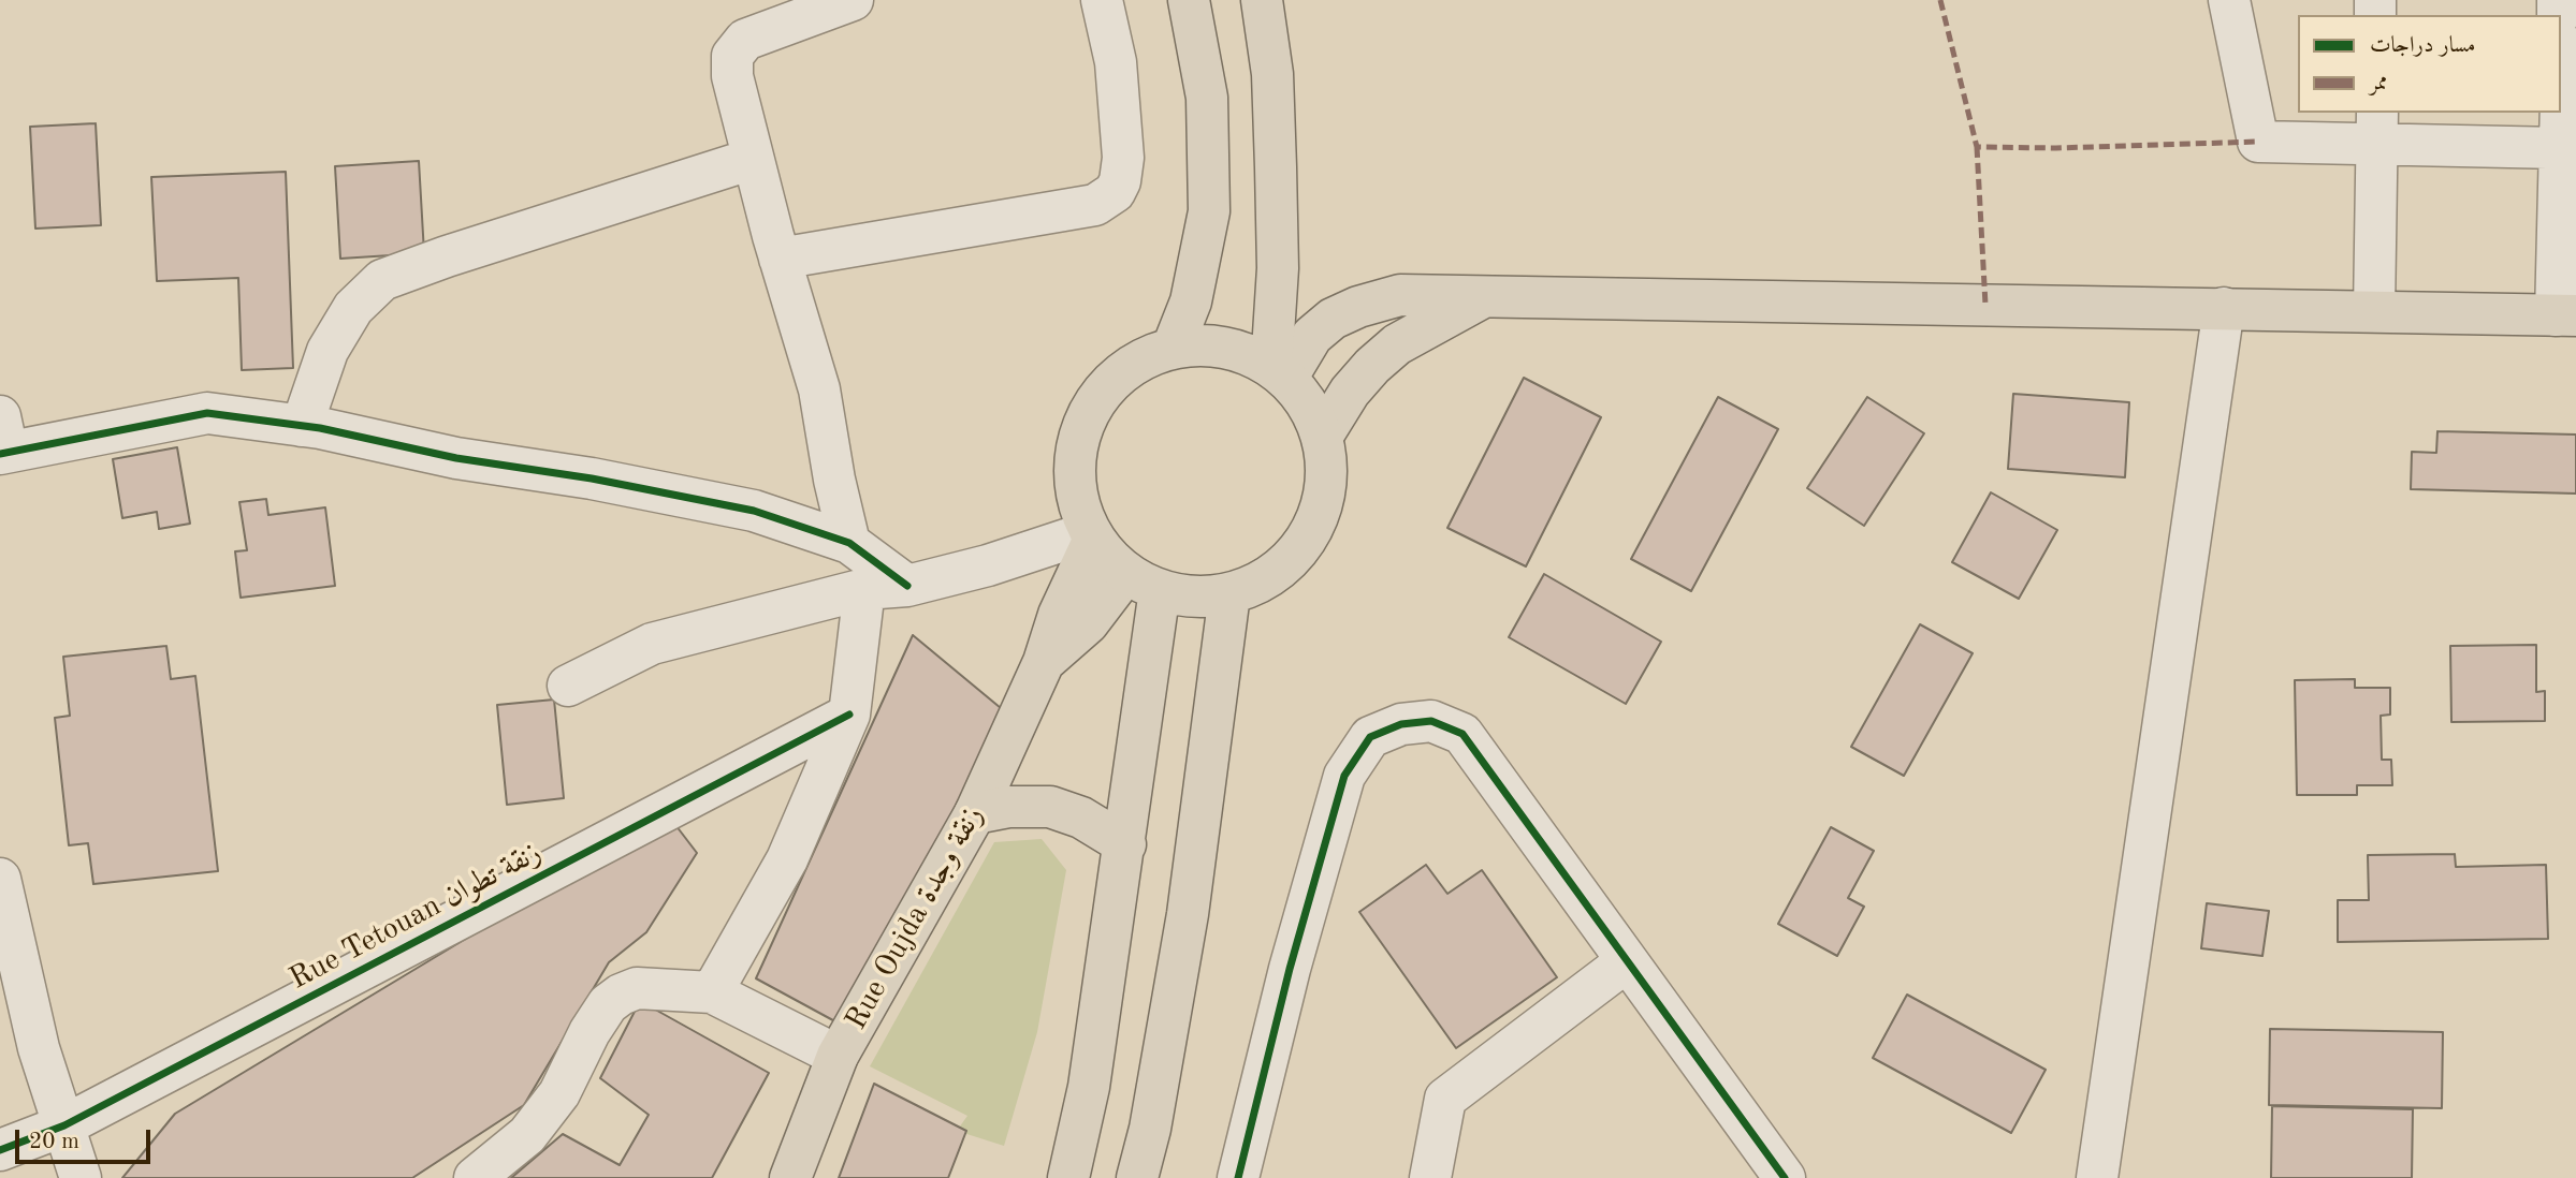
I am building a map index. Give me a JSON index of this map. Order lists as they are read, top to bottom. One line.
{"streets":{"main road":["Rue Oujda زنقة وجدة"],"street":["Rue Tetouan زنقة تطوان"]},"legend":["مسار دراجات","ممر"],"scale_bar":"20 m"}
